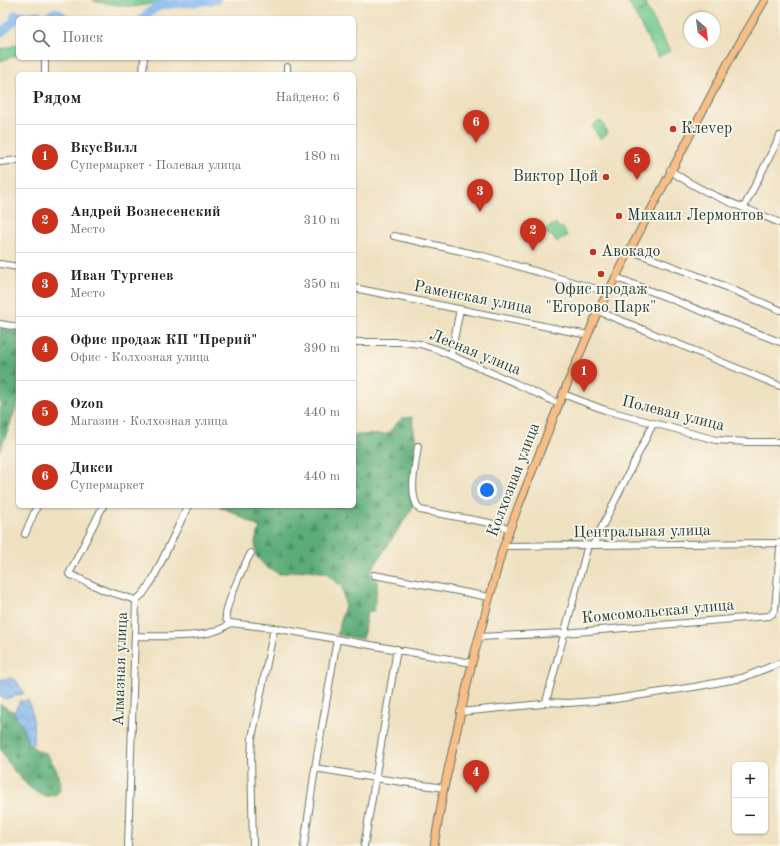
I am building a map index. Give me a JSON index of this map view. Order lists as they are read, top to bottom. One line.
{"streets":{"main road":["Колхозная улица"],"street":["Раменская улица","Лесная улица","Полевая улица","Центральная улица","Комсомольская улица","Алмазная улица"]},"crossings":[["Раменская улица","Колхозная улица"],["Лесная улица","Колхозная улица"],["Полевая улица","Колхозная улица"],["Колхозная улица","Центральная улица"],["Колхозная улица","Комсомольская улица"]],"places":["Клеvер","Виктор Цой","Михаил Лермонтов","Авокадо","Офис продаж \"Егорово Парк\""],"north":"bottom right","page":{"search":"Поиск","heading":["Рядом","Найдено: 6"],"pins":["6","5","3","2","1","4"],"list":[{"mark":"1","name":"ВкусВилл","note":"Супермаркет · Полевая улица","value":"180 m"},{"mark":"2","name":"Андрей Вознесенский","note":"Место","value":"310 m"},{"mark":"3","name":"Иван Тургенев","note":"Место","value":"350 m"},{"mark":"4","name":"Офис продаж КП \"Прерий\"","note":"Офис · Колхозная улица","value":"390 m"},{"mark":"5","name":"Ozon","note":"Магазин · Колхозная улица","value":"440 m"},{"mark":"6","name":"Дикси","note":"Супермаркет","value":"440 m"}],"map_buttons":["+","−"]}}
